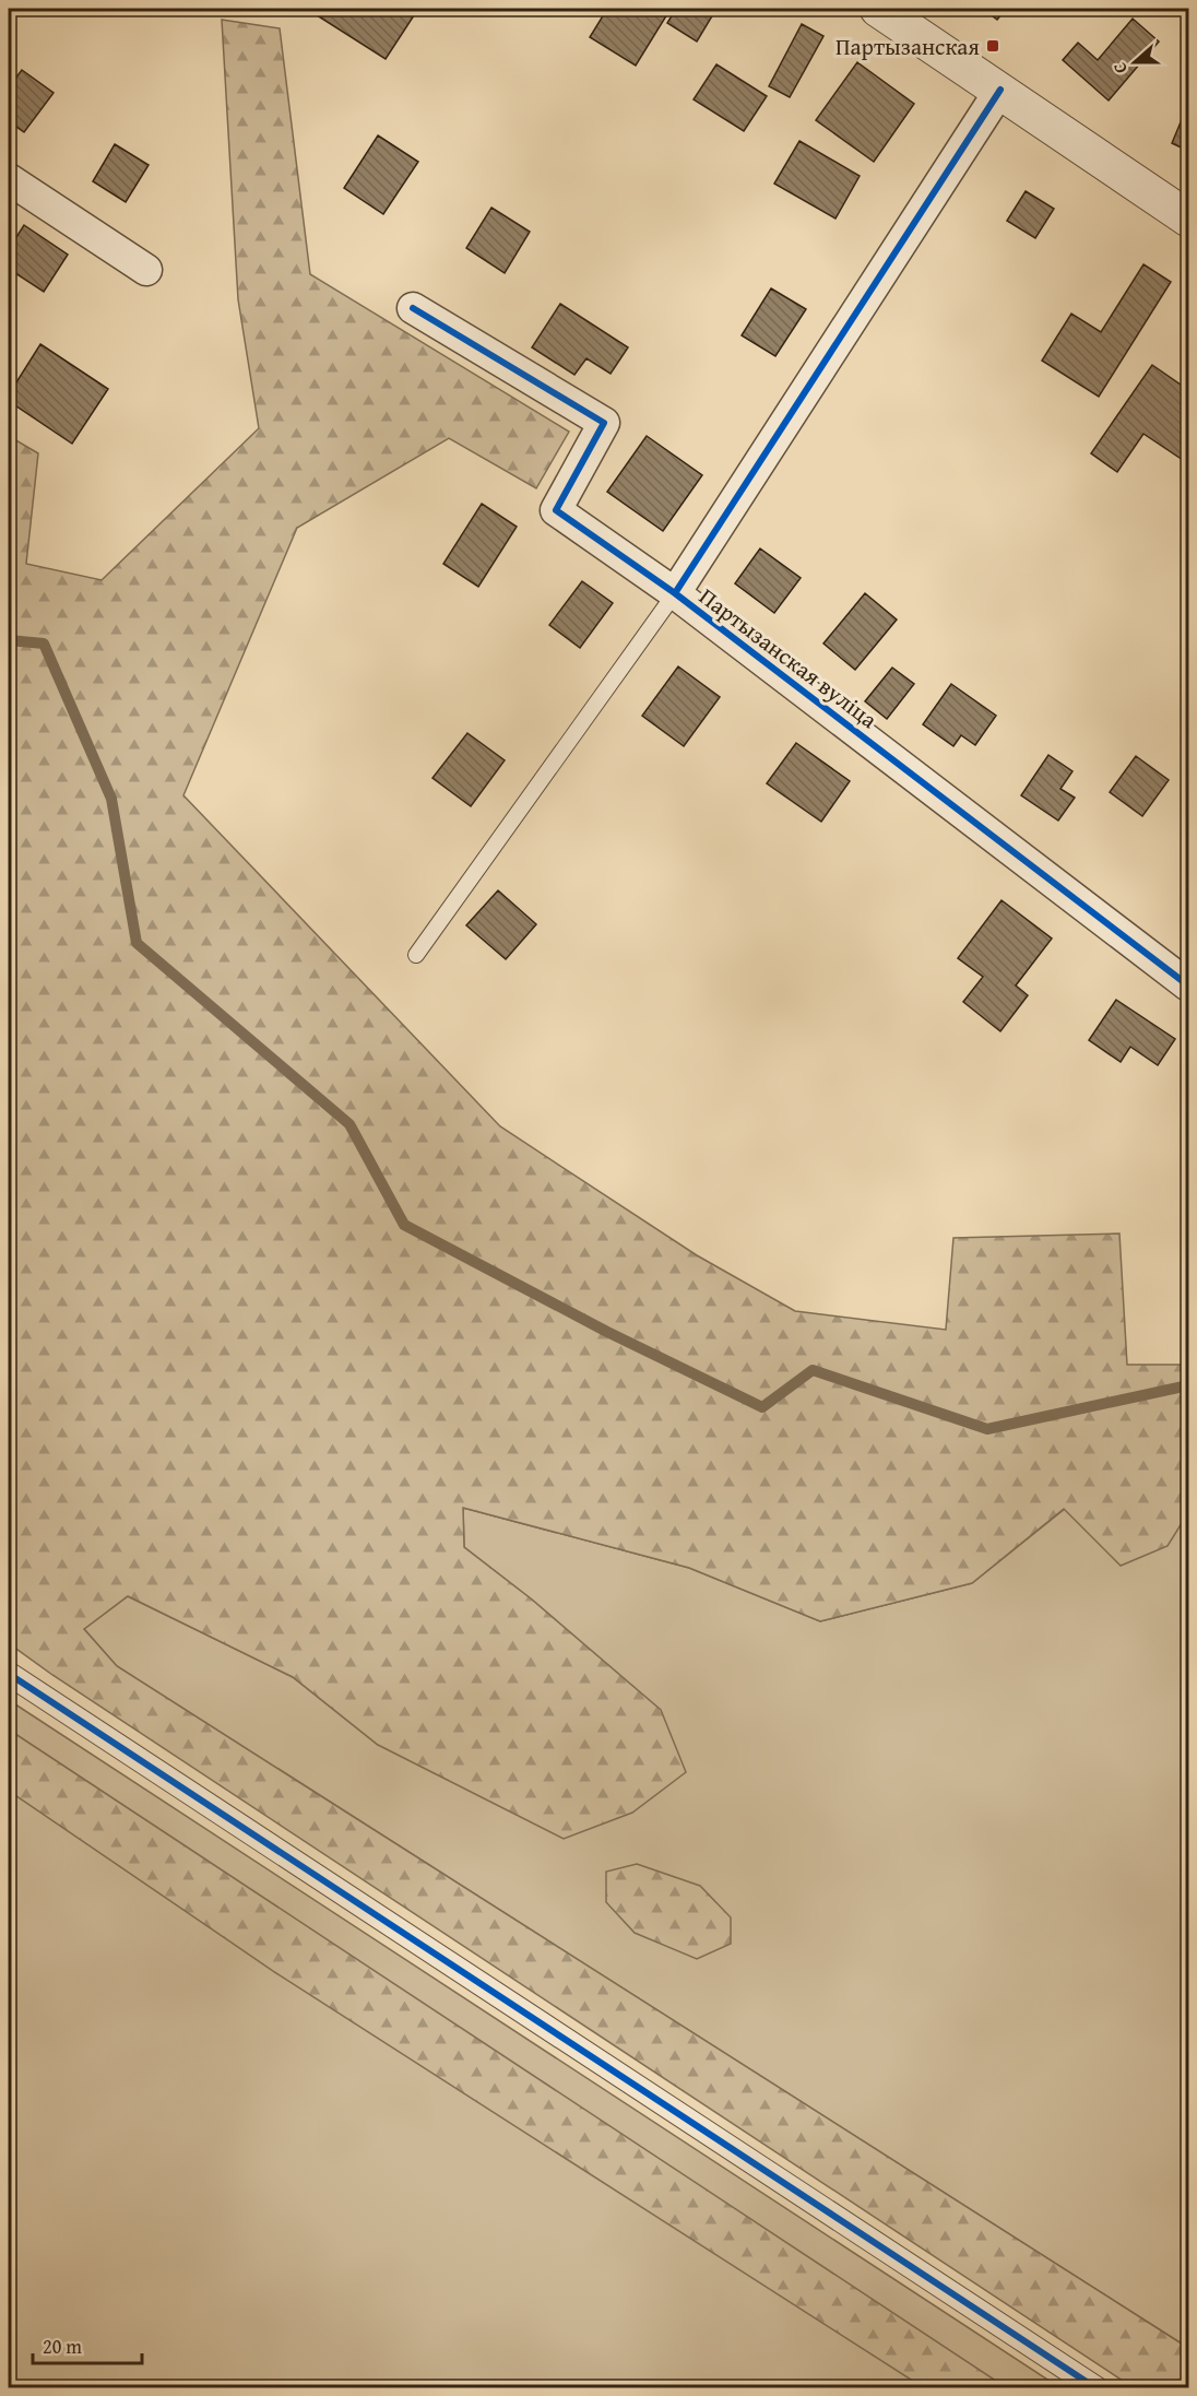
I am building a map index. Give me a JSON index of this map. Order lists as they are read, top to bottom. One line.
{"streets":{"street":["Партызанская вуліца"]},"places":{"transit":["Партызанская"]},"scale_bar":"20 m","north":"left"}
